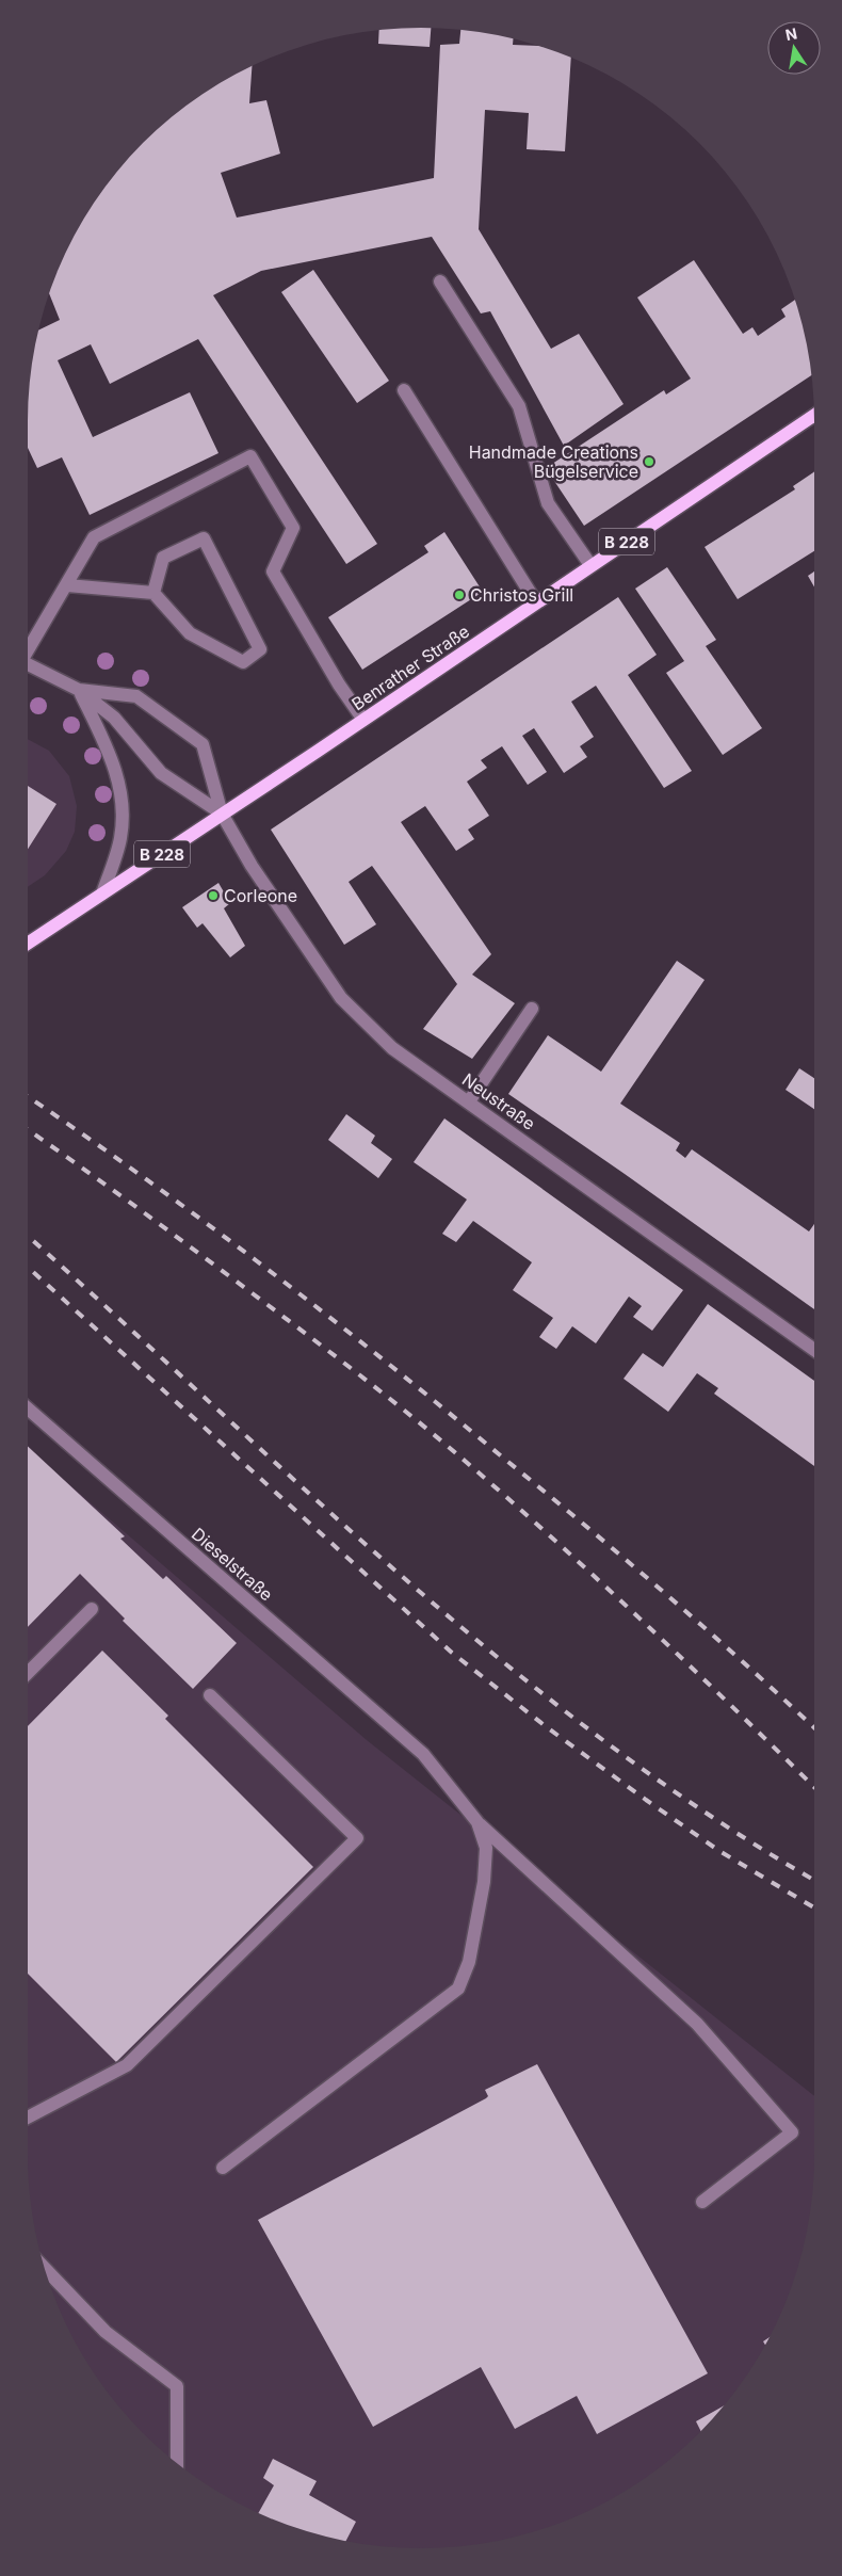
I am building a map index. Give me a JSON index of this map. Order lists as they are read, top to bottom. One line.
{"streets":{"main road":["B 228","Benrather Straße"],"street":["Neustraße","Dieselstraße"]},"crossings":[["Benrather Straße","Neustraße"]],"places":["Handmade Creations Bügelservice","Christos Grill","Corleone"],"north":"top"}
